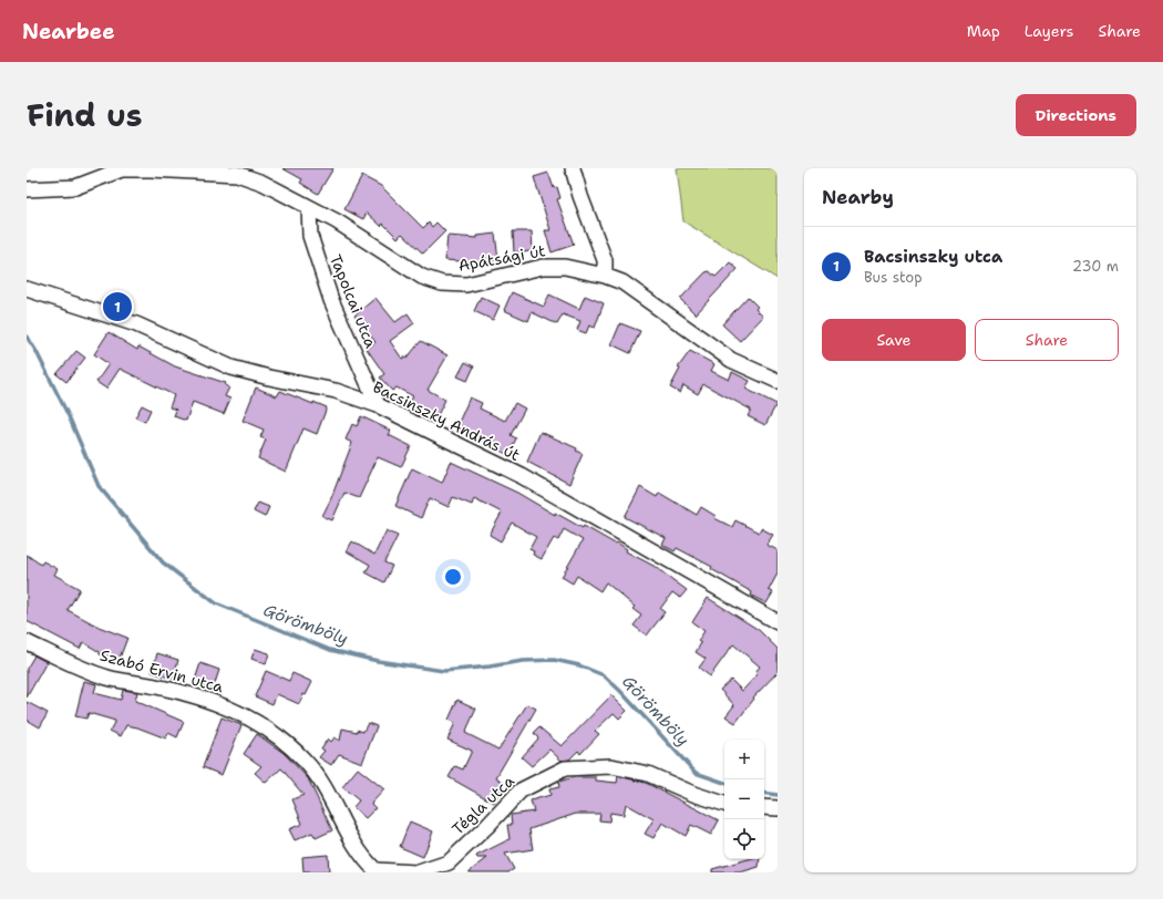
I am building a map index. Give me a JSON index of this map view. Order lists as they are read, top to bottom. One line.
{"streets":{"street":["Apátsági út","Tapolcai utca","Bacsinszky András út","Szabó Ervin utca","Tégla utca"]},"crossings":[["Apátsági út","Tapolcai utca"],["Tapolcai utca","Bacsinszky András út"],["Szabó Ervin utca","Tégla utca"]],"water":["Görömböly"],"page":{"header":"Nearbee","nav":["Map","Layers","Share"],"title":"Find us","buttons":["Directions",["Save","Share"]],"heading":"Nearby","list":[{"mark":"1","name":"Bacsinszky utca","note":"Bus stop","value":"230 m"}],"pins":"1","map_buttons":["+","−"]}}
